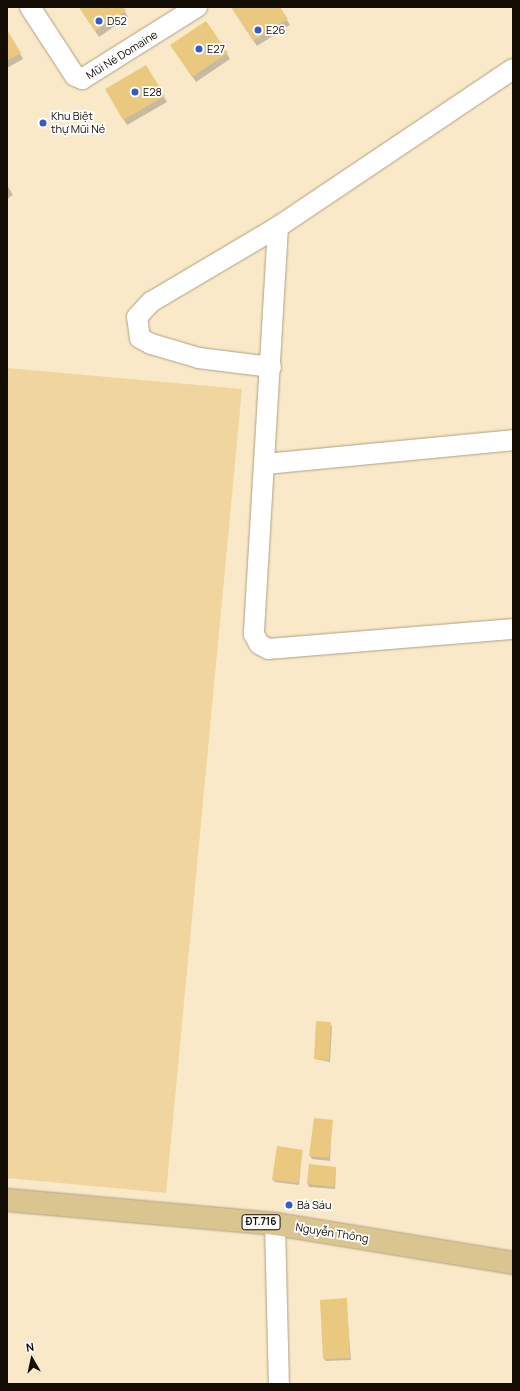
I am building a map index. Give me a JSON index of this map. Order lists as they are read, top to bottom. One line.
{"streets":{"main road":["ĐT.716","Nguyễn Thông"],"street":["Mũi Né Domaine"]},"places":["D52","E26","E27","E28","Khu Biệt thự Mũi Né","Bà Sáu"],"north":"top"}
